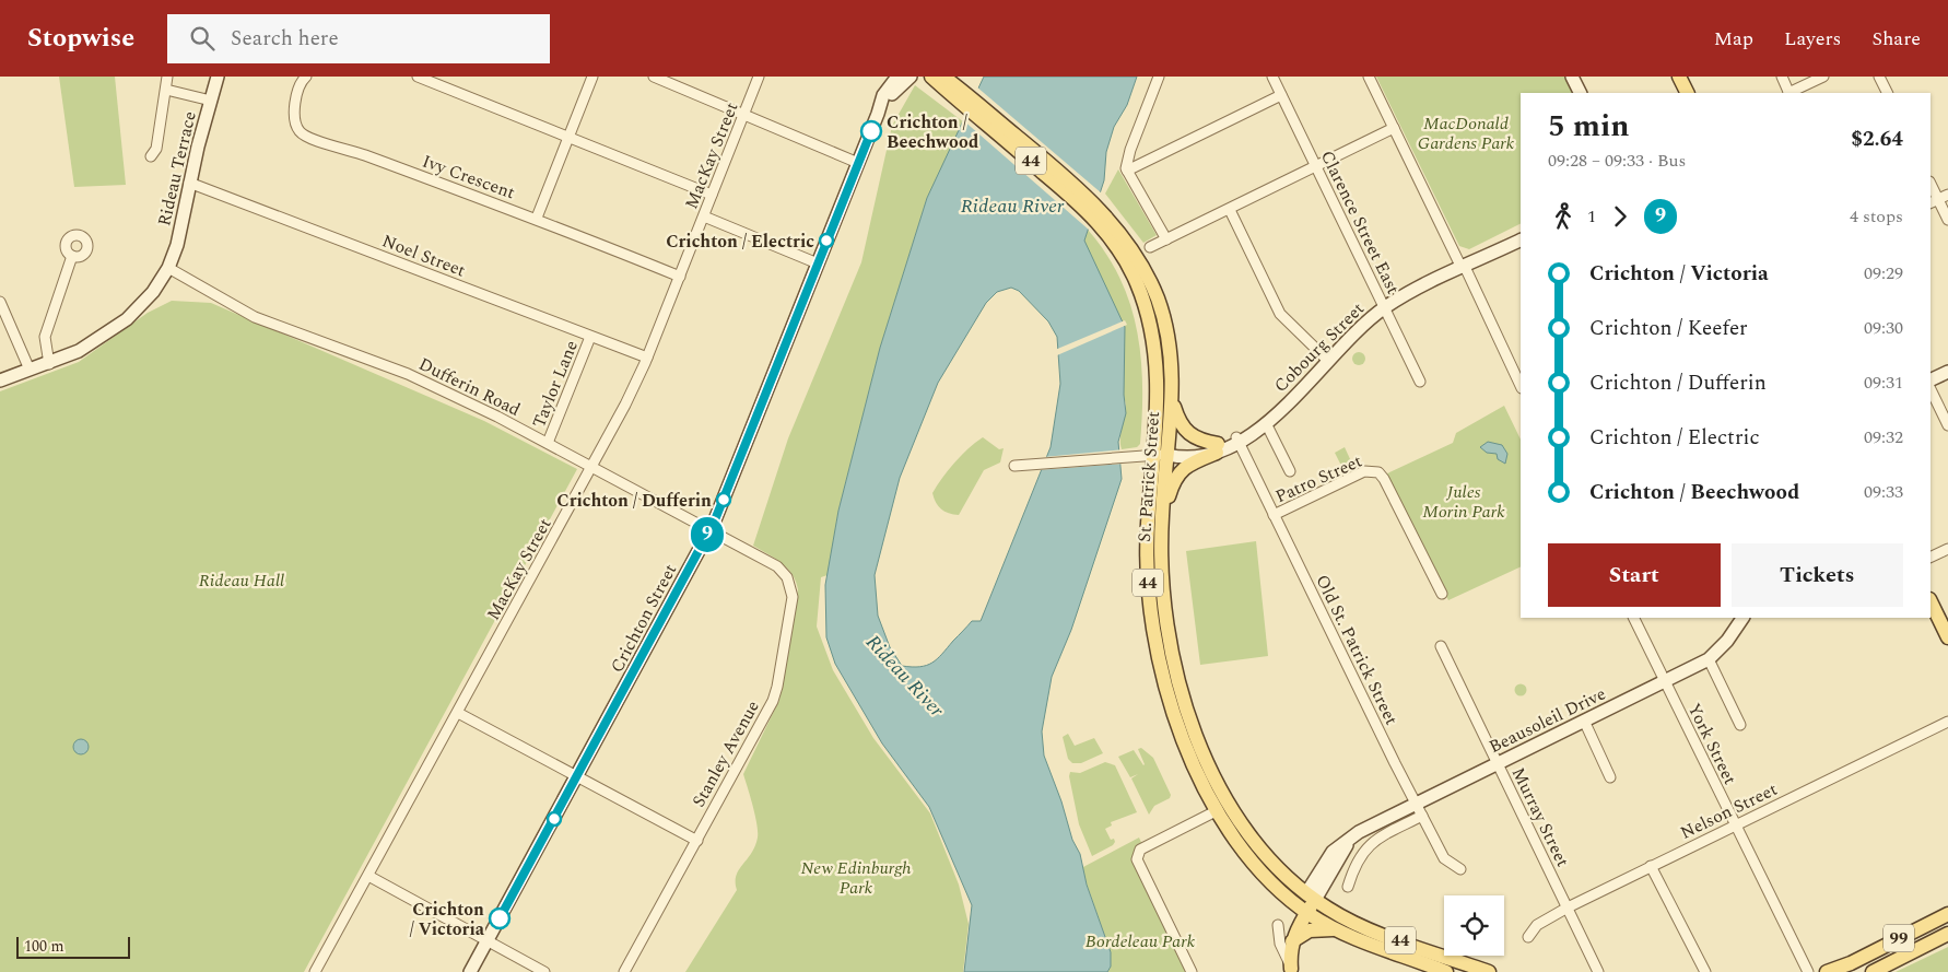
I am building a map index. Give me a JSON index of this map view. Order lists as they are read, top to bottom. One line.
{"streets":{"main road":["44","St. Patrick Street","99"],"street":["MacKay Street","Rideau Terrace","Ivy Crescent","Clarence Street East","Noel Street","Cobourg Street","Taylor Lane","Dufferin Road","Patro Street","Crichton Street","Old St. Patrick Street","Beausoleil Drive","York Street","Stanley Avenue","Nelson Street","Murray Street"]},"crossings":[["MacKay Street","Ivy Crescent"],["MacKay Street","Noel Street"],["MacKay Street","Dufferin Road"],["Rideau Terrace","Noel Street"],["Rideau Terrace","Dufferin Road"],["Clarence Street East","Cobourg Street"],["Noel Street","Taylor Lane"],["Cobourg Street","St. Patrick Street"],["Cobourg Street","Old St. Patrick Street"],["Taylor Lane","Dufferin Road"],["Dufferin Road","Crichton Street"],["Dufferin Road","Stanley Avenue"],["St. Patrick Street","Beausoleil Drive"],["Patro Street","Old St. Patrick Street"],["Old St. Patrick Street","Beausoleil Drive"],["Beausoleil Drive","York Street"],["Beausoleil Drive","Murray Street"],["York Street","Nelson Street"],["Nelson Street","Murray Street"]],"water":["Rideau River"],"parks":["MacDonald Gardens Park","Jules Morin Park","Rideau Hall","New Edinburgh Park","Bordeleau Park"],"places":["Crichton / Beechwood","Crichton / Electric","Crichton / Dufferin","Crichton / Victoria"],"lines":["bus line 9"],"scale_bar":"100 m","page":{"header":"Stopwise","search":"Search here","nav":["Map","Layers","Share"],"on_map":"9","heading":["5 min","09:28 – 09:33 · Bus","$2.64"],"legs":["1","9","4 stops"],"list":[{"name":"Crichton / Victoria","value":"09:29"},{"name":"Crichton / Keefer","value":"09:30"},{"name":"Crichton / Dufferin","value":"09:31"},{"name":"Crichton / Electric","value":"09:32"},{"name":"Crichton / Beechwood","value":"09:33"}],"buttons":["Start","Tickets"],"scale":"100 m"}}
